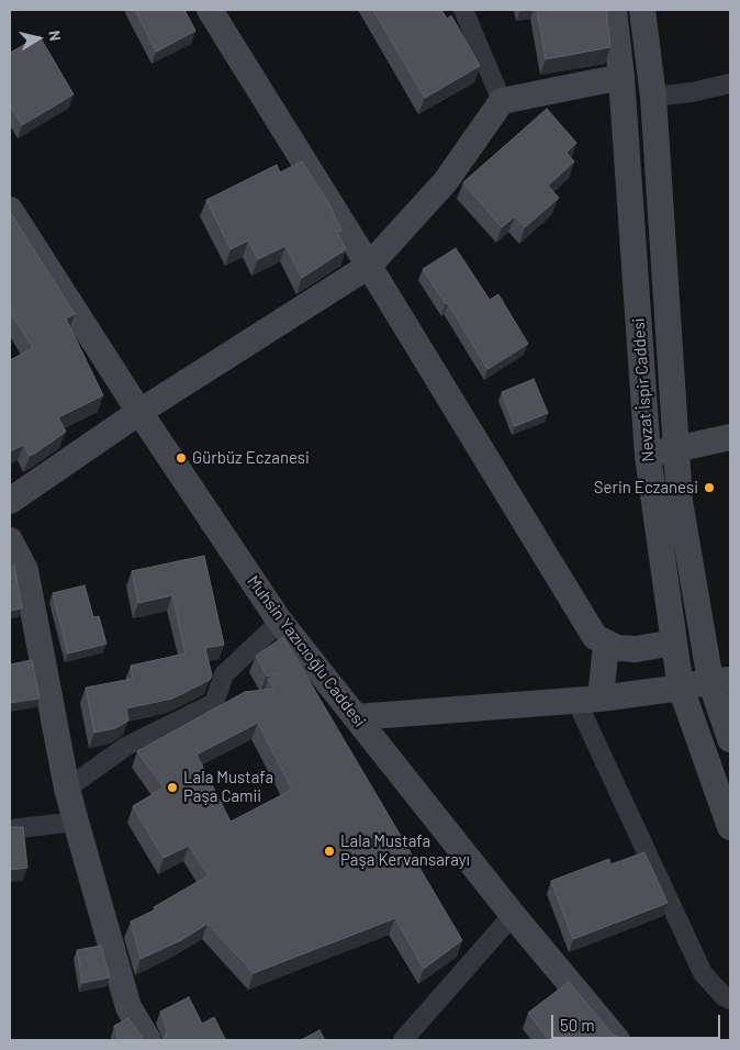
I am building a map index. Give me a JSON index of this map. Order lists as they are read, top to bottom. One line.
{"streets":{"street":["Nevzat İspir Caddesi","Muhsin Yazıcıoğlu Caddesi"]},"places":["Gürbüz Eczanesi","Serin Eczanesi","Lala Mustafa Paşa Camii","Lala Mustafa Paşa Kervansarayı"],"scale_bar":"50 m","north":"right"}
